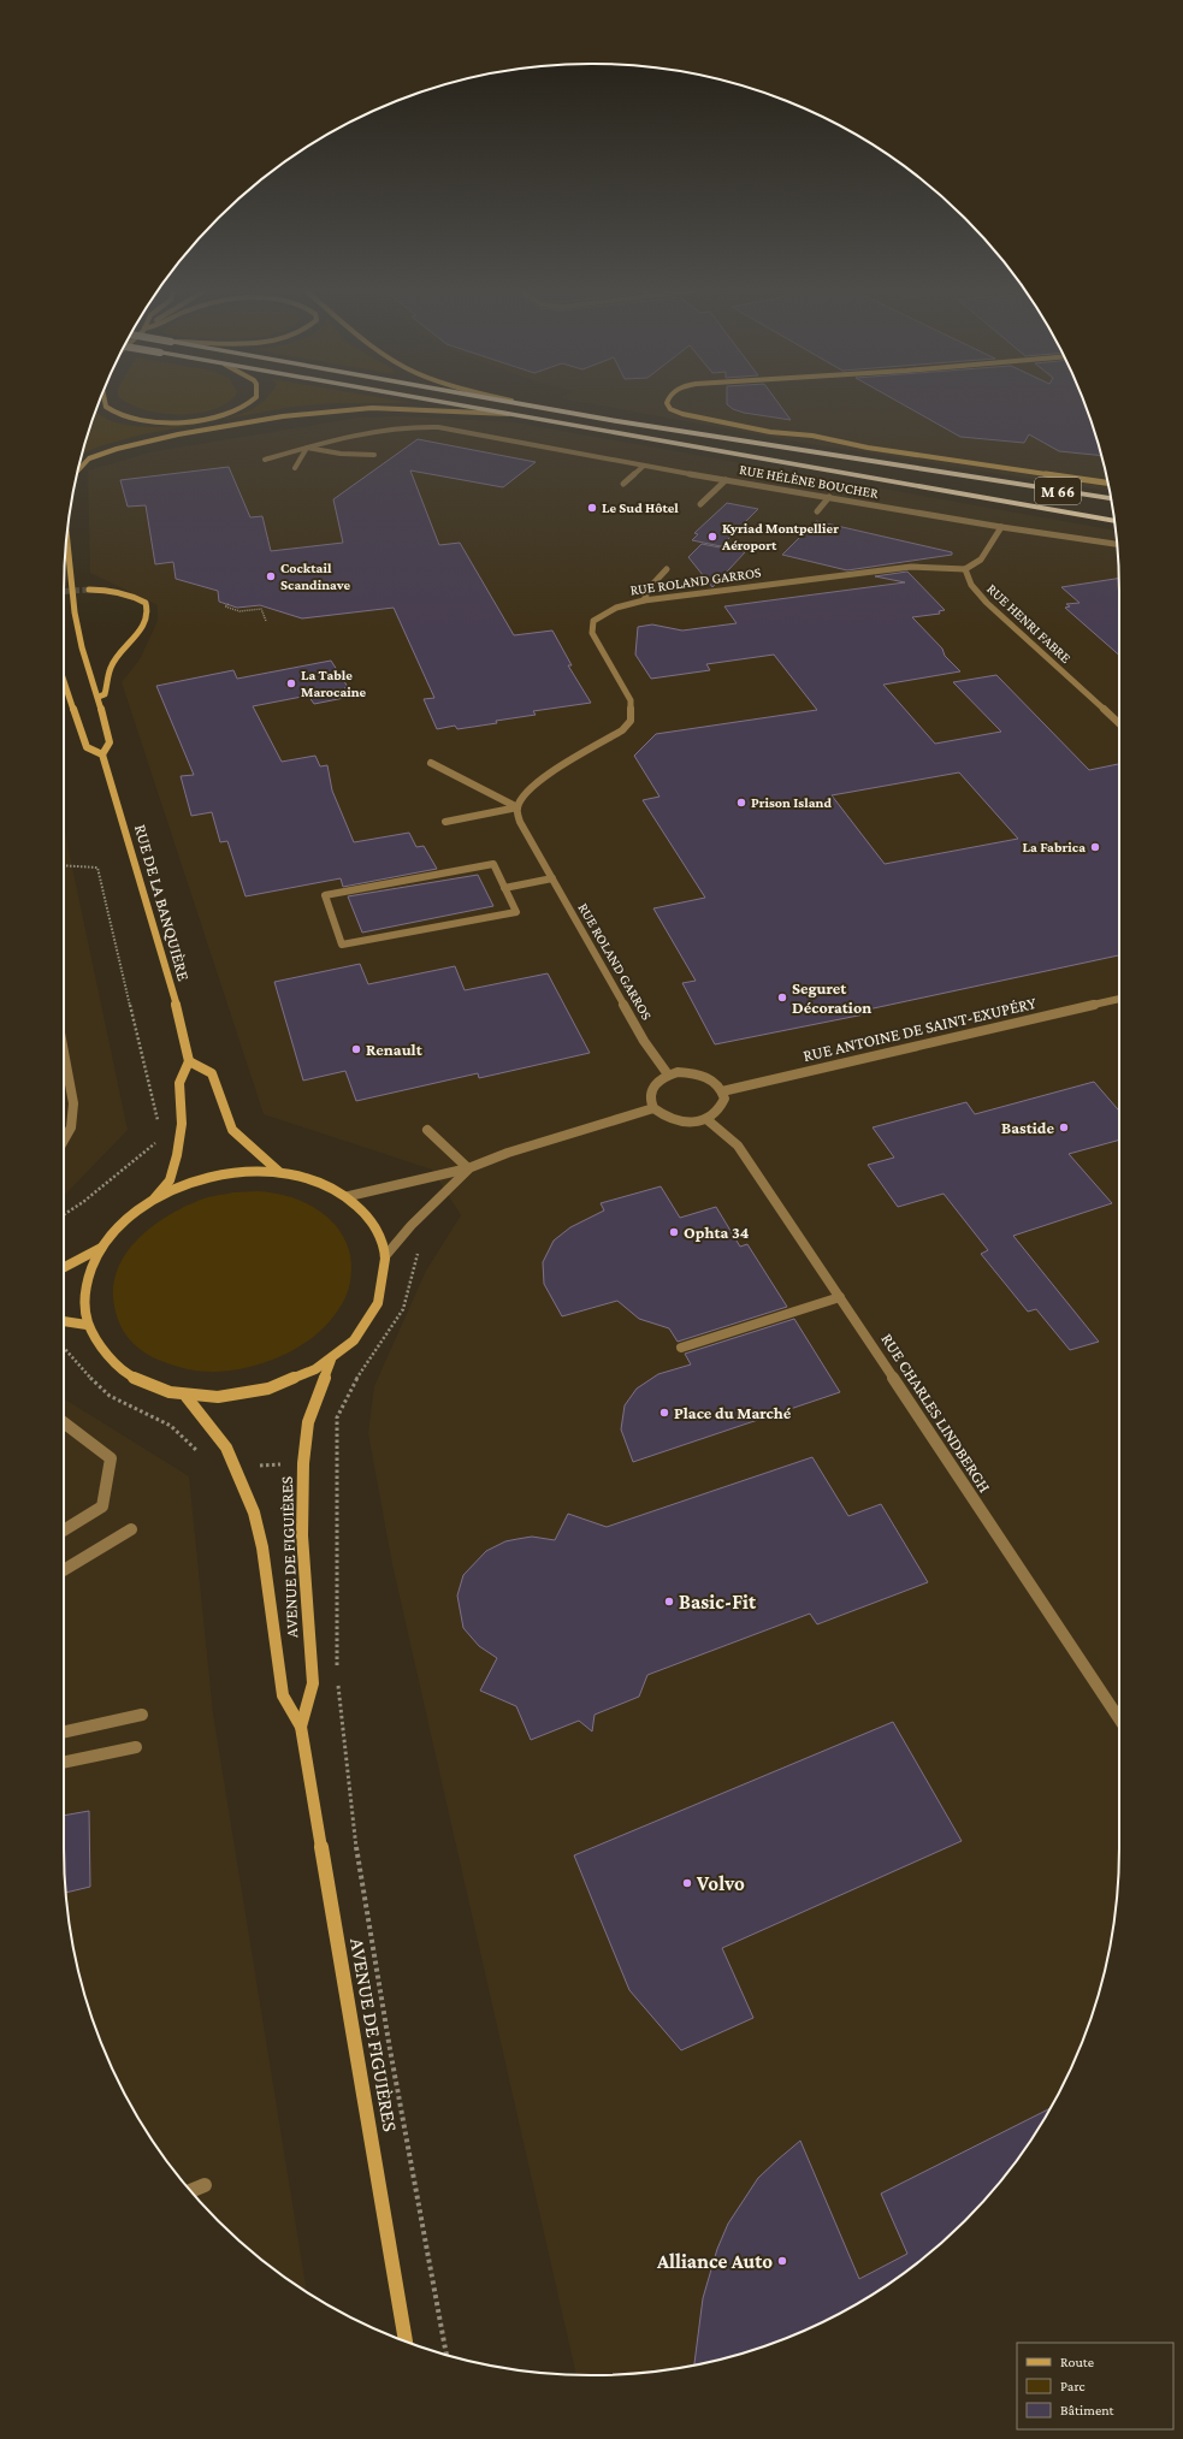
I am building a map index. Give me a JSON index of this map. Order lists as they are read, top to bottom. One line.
{"streets":{"highway":["M 66"],"main road":["RUE DE LA BANQUIÈRE","AVENUE DE FIGUIÈRES"],"street":["RUE HÉLÈNE BOUCHER","RUE ROLAND GARROS","RUE HENRI FABRE","RUE ANTOINE DE SAINT-EXUPÉRY","RUE CHARLES LINDBERGH"]},"crossings":[["RUE HÉLÈNE BOUCHER","RUE HENRI FABRE"],["RUE ROLAND GARROS","RUE HENRI FABRE"],["RUE ROLAND GARROS","RUE ANTOINE DE SAINT-EXUPÉRY"],["RUE ROLAND GARROS","RUE CHARLES LINDBERGH"],["RUE ANTOINE DE SAINT-EXUPÉRY","RUE CHARLES LINDBERGH"]],"places":["Le Sud Hôtel","Kyriad Montpellier Aéroport","Cocktail Scandinave","La Table Marocaine","Prison Island","La Fabrica","Seguret Décoration","Renault","Bastide","Ophta 34","Place du Marché","Basic-Fit","Volvo","Alliance Auto"],"legend":["Route","Parc","Bâtiment"]}
